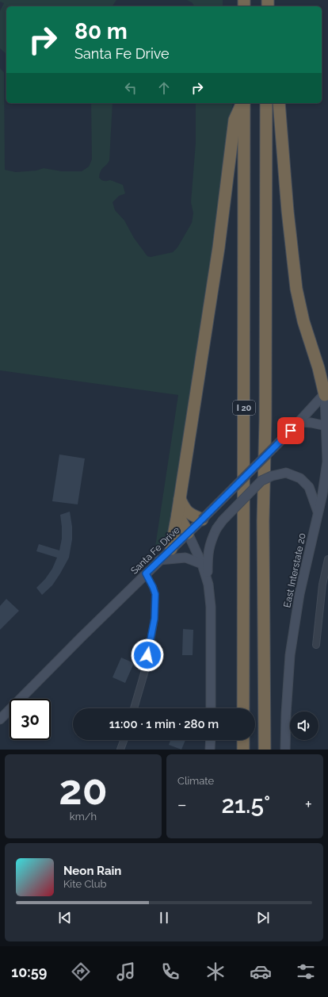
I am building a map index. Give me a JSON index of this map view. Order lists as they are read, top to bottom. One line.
{"streets":{"highway":["I 20"],"main road":["Santa Fe Drive","East Interstate 20"]},"crossings":[["Santa Fe Drive","East Interstate 20"]],"page":{"turn":["80 m","Santa Fe Drive"],"limit":"30","trip":"11:00 · 1 min · 280 m","tile":[["20","km/h"],"Climate"],"heat":["−","21.5°","+"],"song":["Neon Rain","Kite Club"],"tabs":"10:59"}}
